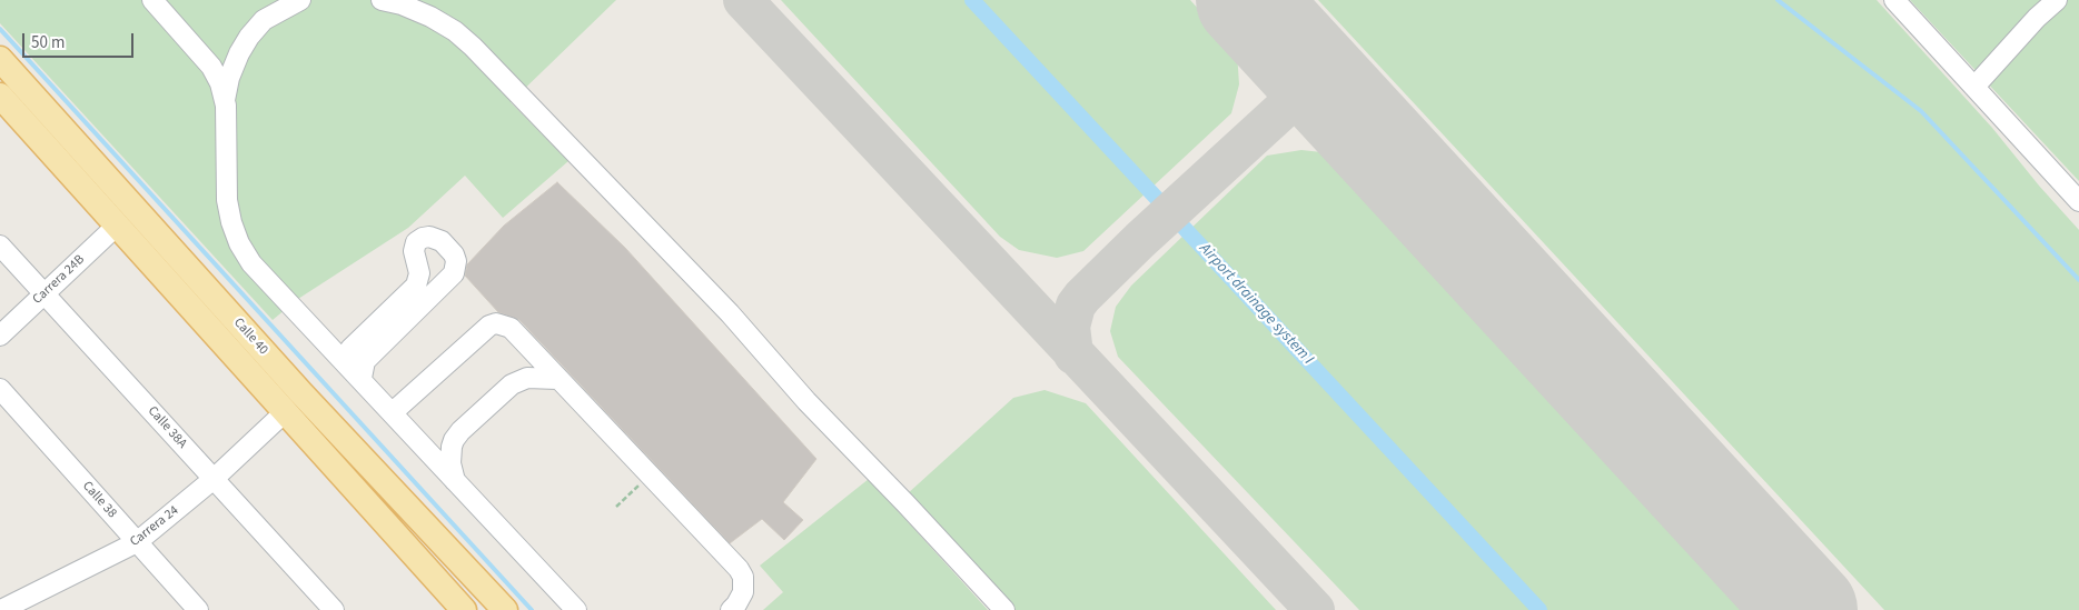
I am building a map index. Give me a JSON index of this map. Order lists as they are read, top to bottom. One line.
{"streets":{"main road":["Calle 40"],"street":["Carrera 24B","Calle 38A","Calle 38","Carrera 24"]},"crossings":[["Carrera 24B","Calle 40"],["Carrera 24B","Calle 38A"],["Calle 40","Carrera 24"],["Calle 38A","Carrera 24"],["Calle 38","Carrera 24"]],"water":["Airport drainage system I"],"scale_bar":"50 m"}
